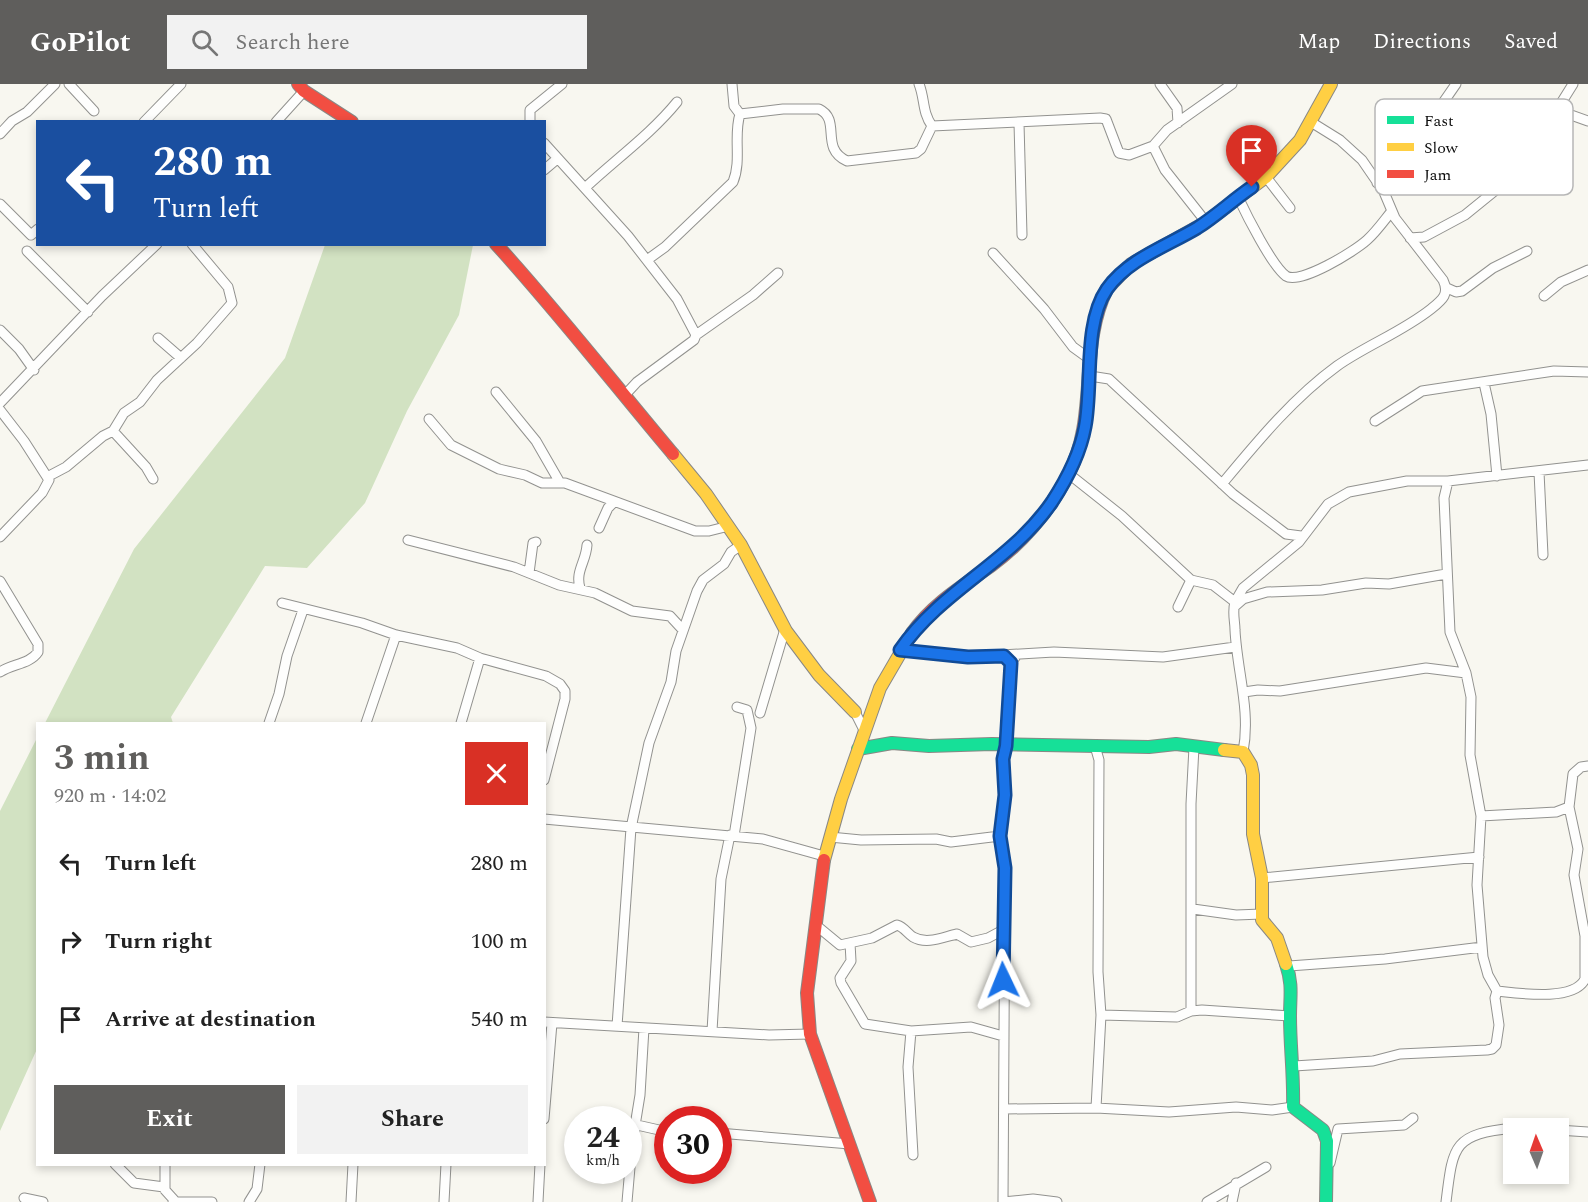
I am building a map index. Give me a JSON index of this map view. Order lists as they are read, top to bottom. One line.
{"legend":["Fast","Slow","Jam"],"north":"top","page":{"header":"GoPilot","search":"Search here","nav":["Map","Directions","Saved"],"turn":["280 m","Turn left"],"heading":["3 min","920 m · 14:02"],"list":[{"name":"Turn left","value":"280 m"},{"name":"Turn right","value":"100 m"},{"name":"Arrive at destination","value":"540 m"}],"buttons":["Exit","Share"],"speed":"24 km/h","limit":"30"}}
